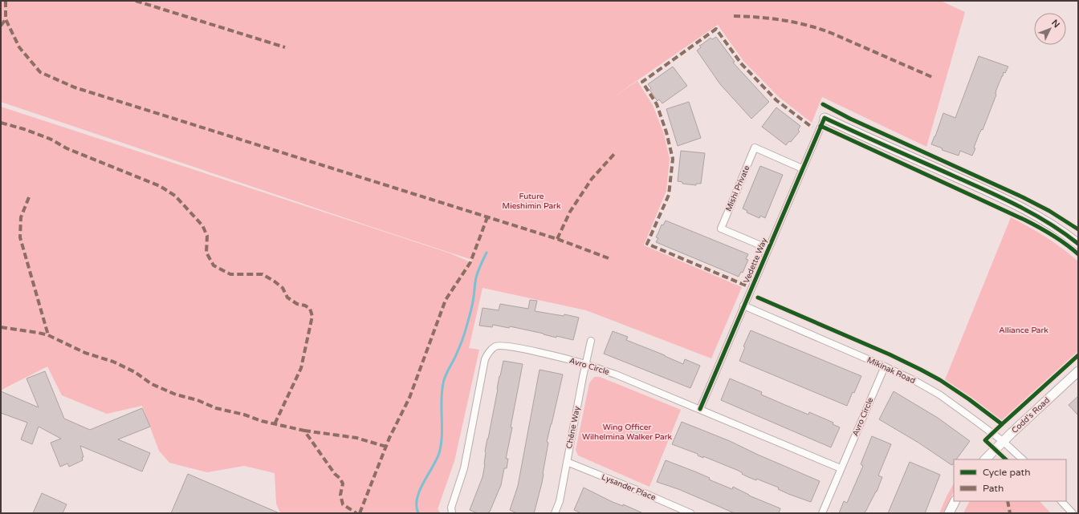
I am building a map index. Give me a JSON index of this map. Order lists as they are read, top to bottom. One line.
{"streets":{"street":["Mishi Private","Vedette Way","Avro Circle","Mikinak Road","Codd's Road","Chêne Way","Lysander Place"]},"crossings":[["Mishi Private","Vedette Way"],["Vedette Way","Avro Circle"],["Vedette Way","Mikinak Road"],["Avro Circle","Mikinak Road"],["Avro Circle","Chêne Way"],["Mikinak Road","Codd's Road"],["Chêne Way","Lysander Place"]],"parks":["Future Mieshimin Park","Alliance Park","Wing Officer Wilhelmina Walker Park"],"legend":["Cycle path","Path"],"north":"top right"}
